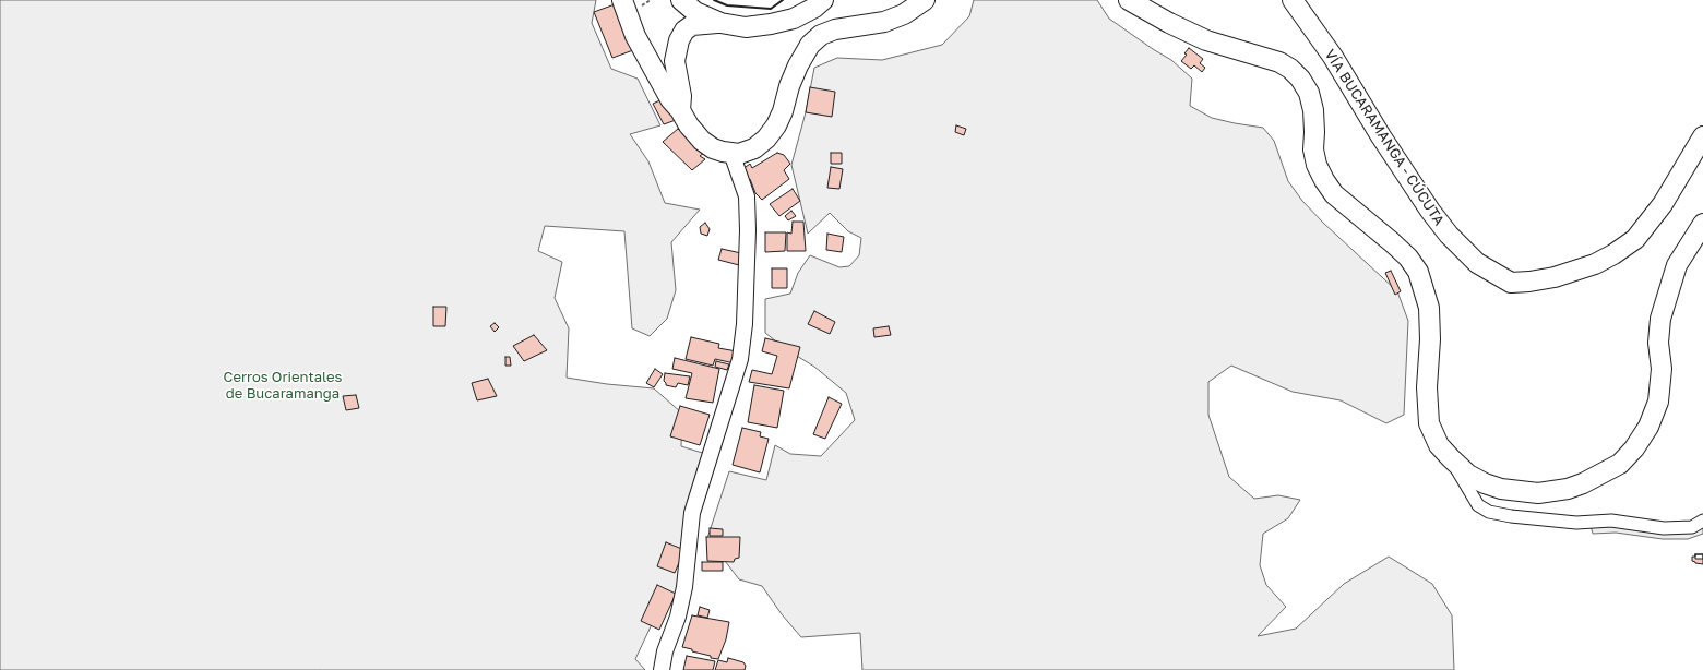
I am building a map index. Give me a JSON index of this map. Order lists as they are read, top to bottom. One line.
{"streets":{"highway":["VÍA BUCARAMANGA - CÚCUTA"]},"parks":["Cerros Orientales de Bucaramanga"]}
